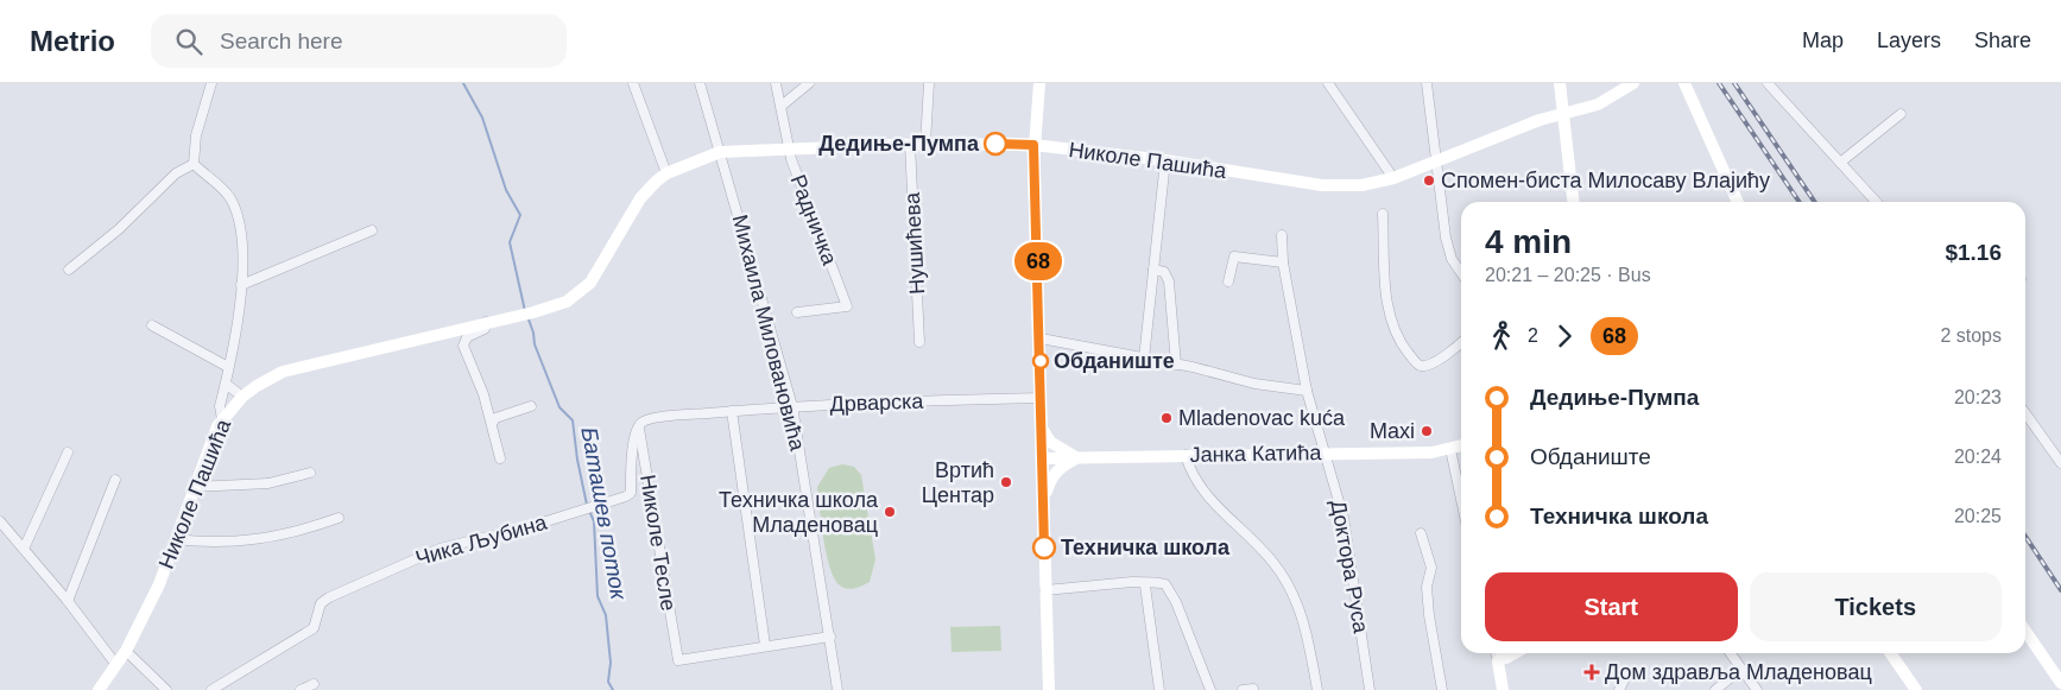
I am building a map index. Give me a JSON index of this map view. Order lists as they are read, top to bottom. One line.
{"streets":{"street":["Николе Пашића","Радничка","Нушићева","Михаила Миловановића","Дрварска","Јанка Катића","Чика Љубина","Николе Тесле","Доктора Руса"]},"crossings":[["Николе Пашића","Радничка"],["Николе Пашића","Нушићева"],["Николе Пашића","Михаила Миловановића"],["Михаила Миловановића","Дрварска"],["Дрварска","Чика Љубина"],["Дрварска","Николе Тесле"],["Јанка Катића","Доктора Руса"],["Чика Љубина","Николе Тесле"]],"water":["Баташев поток"],"places":{"other":["Дедиње-Пумпа","Спомен-биста Милосаву Влајићу","Обданиште","Mladenovac kuća","Maxi","Вртић Центар","Техничка школа Младеновац","Техничка школа"],"health":["Дом здравља Младеновац"]},"lines":["bus line 68"],"page":{"header":"Metrio","search":"Search here","nav":["Map","Layers","Share"],"on_map":"68","heading":["4 min","20:21 – 20:25 · Bus","$1.16"],"legs":["2","68","2 stops"],"list":[{"name":"Дедиње-Пумпа","value":"20:23"},{"name":"Обданиште","value":"20:24"},{"name":"Техничка школа","value":"20:25"}],"buttons":["Start","Tickets"]}}
